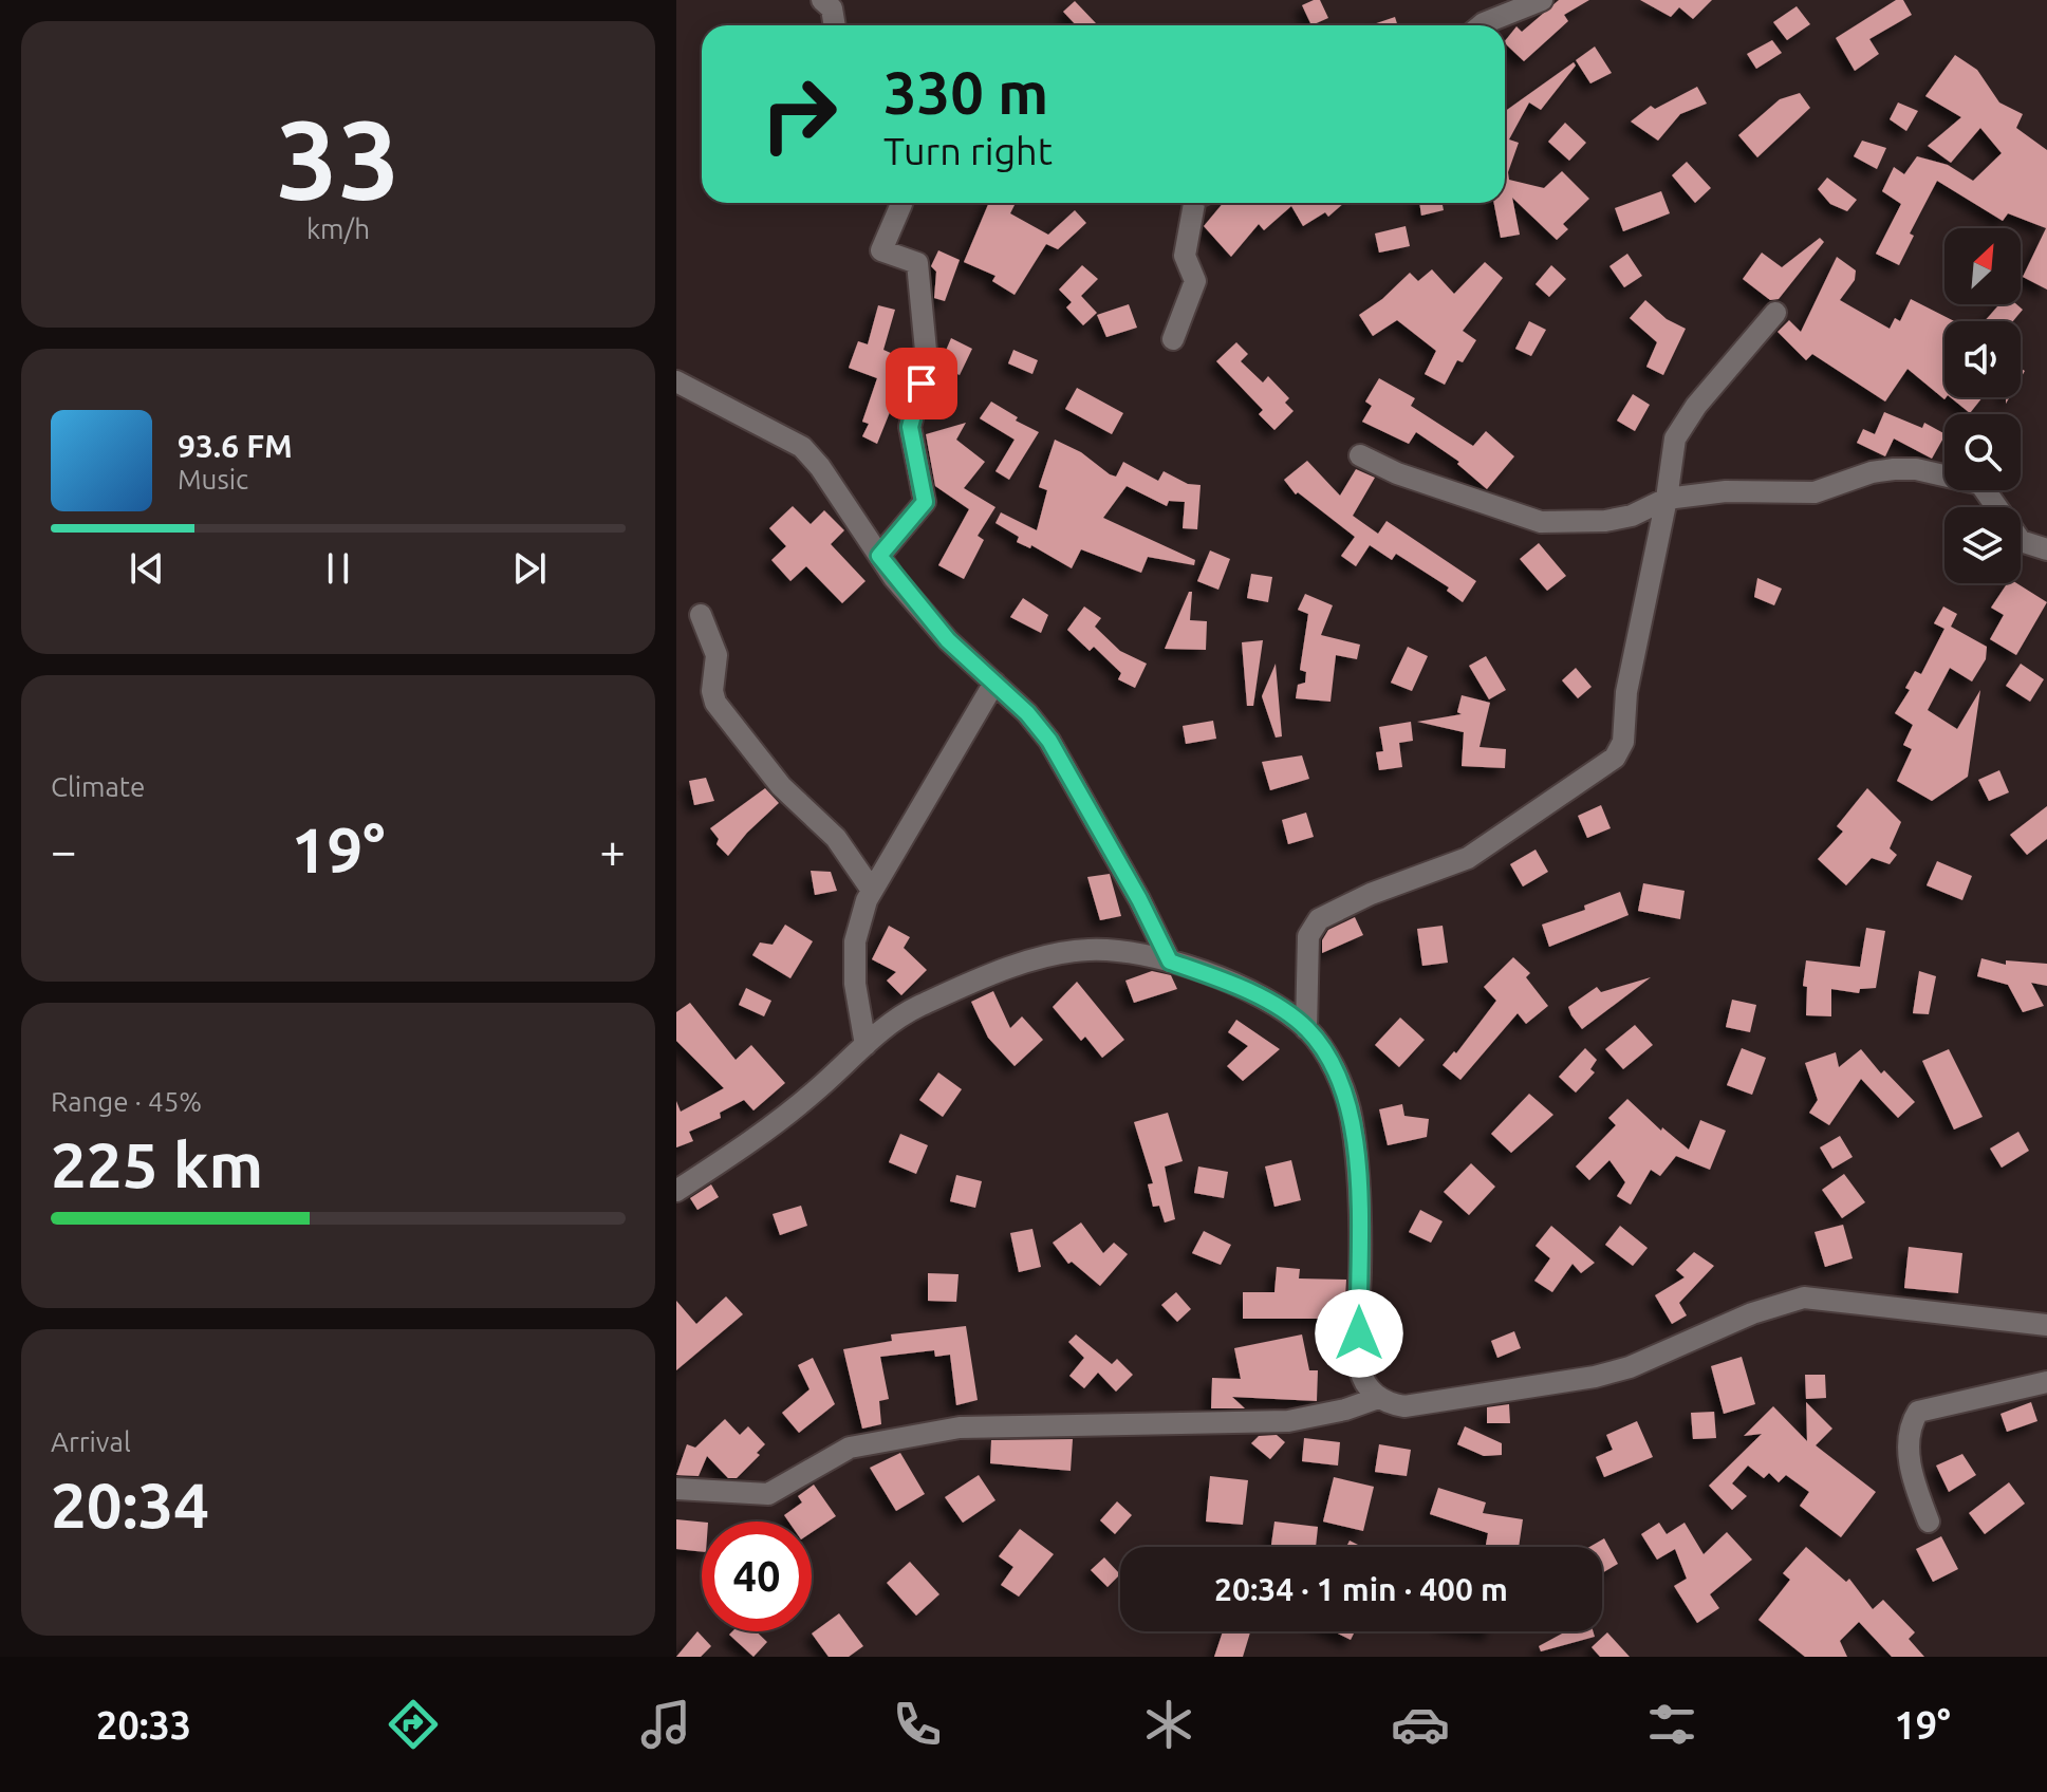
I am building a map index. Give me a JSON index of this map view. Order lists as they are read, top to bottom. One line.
{"north":"top right","page":{"tile":[["33","km/h"],"Climate",["Range · 45%","225 km"],["Arrival","20:34"]],"turn":["330 m","Turn right"],"song":["93.6 FM","Music"],"heat":["−","19°","+"],"limit":"40","trip":"20:34 · 1 min · 400 m","tabs":["20:33","19°"]}}
